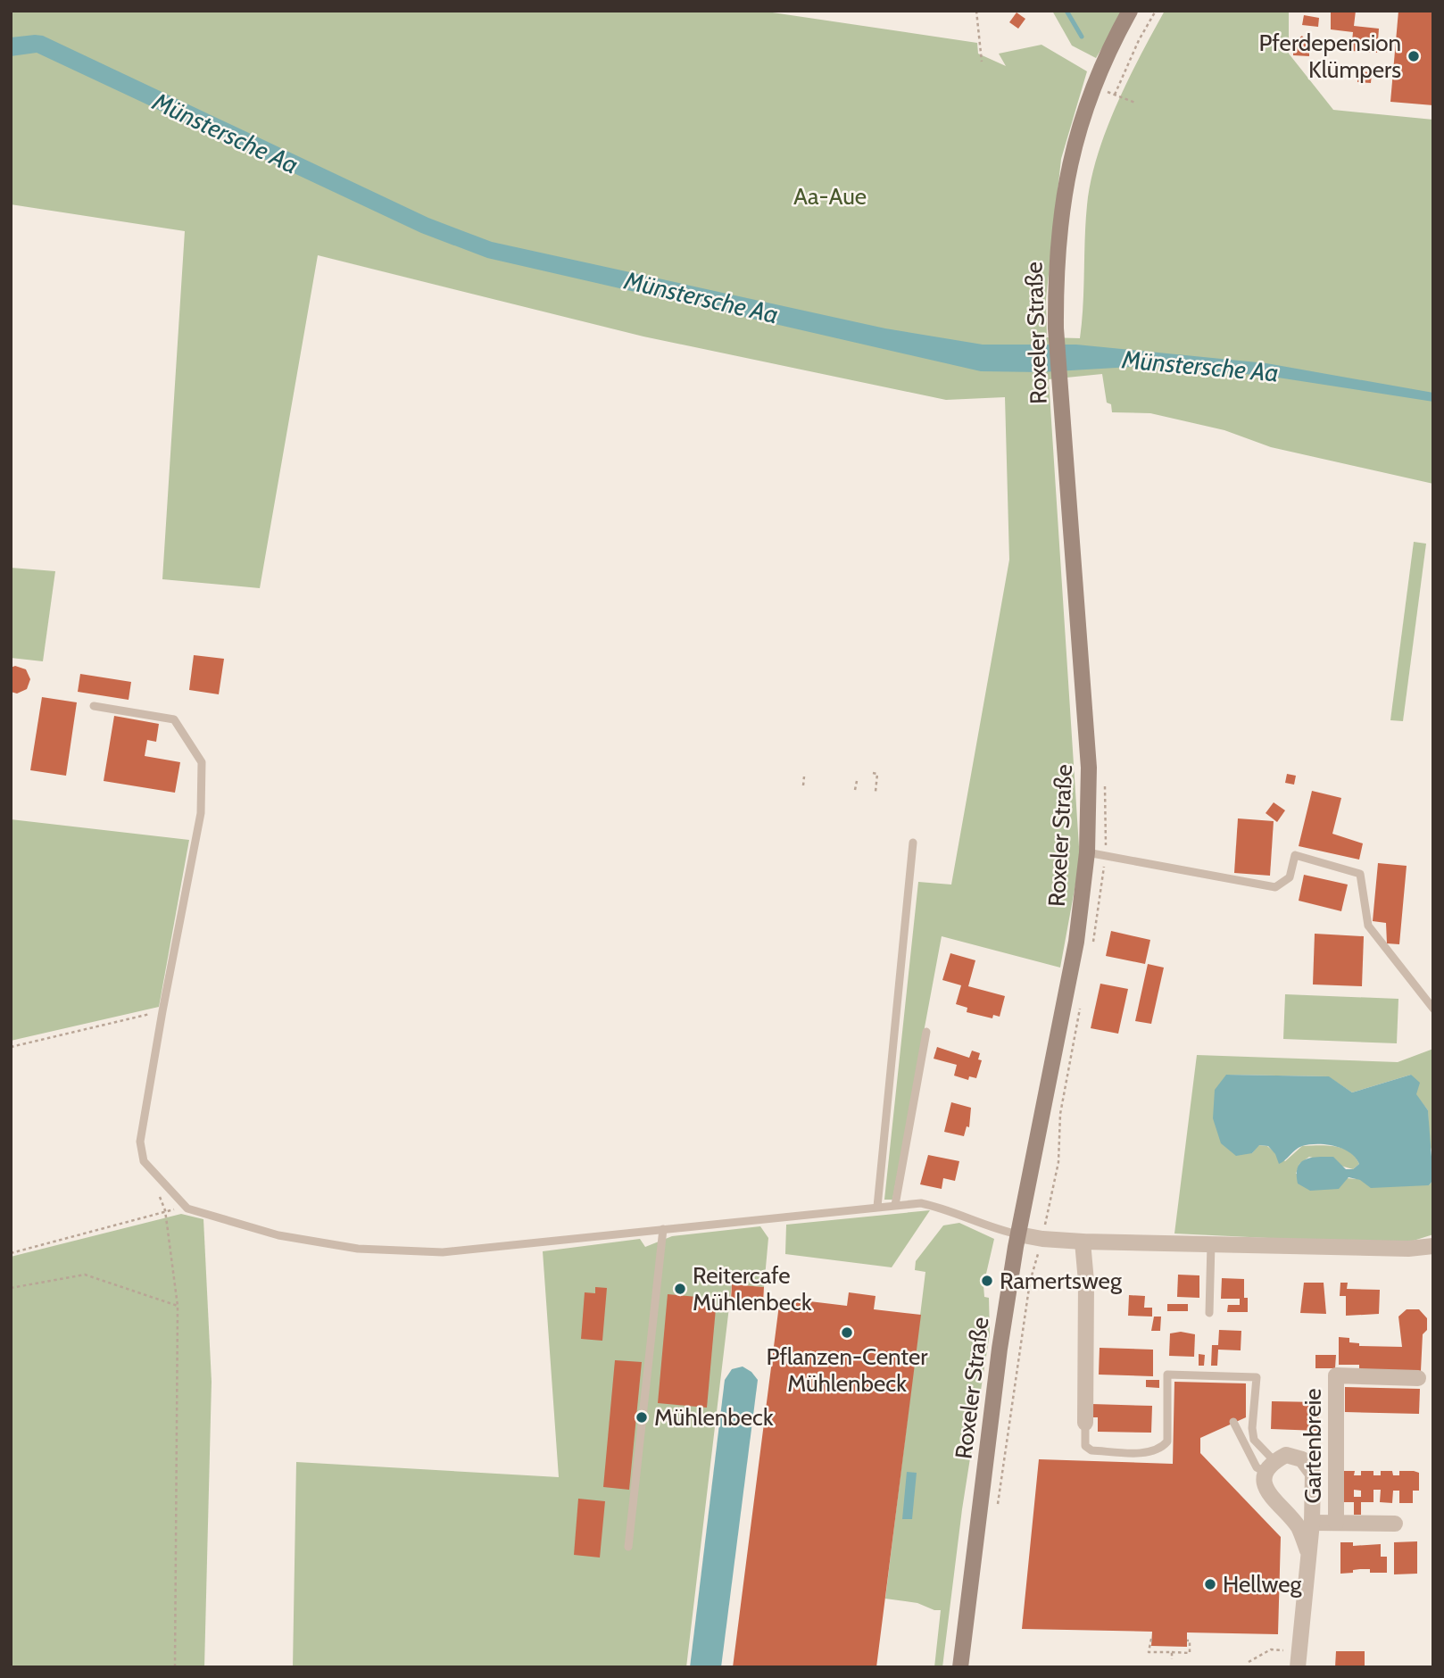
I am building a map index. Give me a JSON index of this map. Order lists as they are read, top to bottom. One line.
{"streets":{"main road":["Roxeler Straße"],"street":["Gartenbreie"]},"water":["Münstersche Aa"],"parks":["Aa-Aue"],"places":["Pferdepension Klümpers","Ramertsweg","Reitercafe Mühlenbeck","Pflanzen-Center Mühlenbeck","Mühlenbeck","Hellweg"]}
